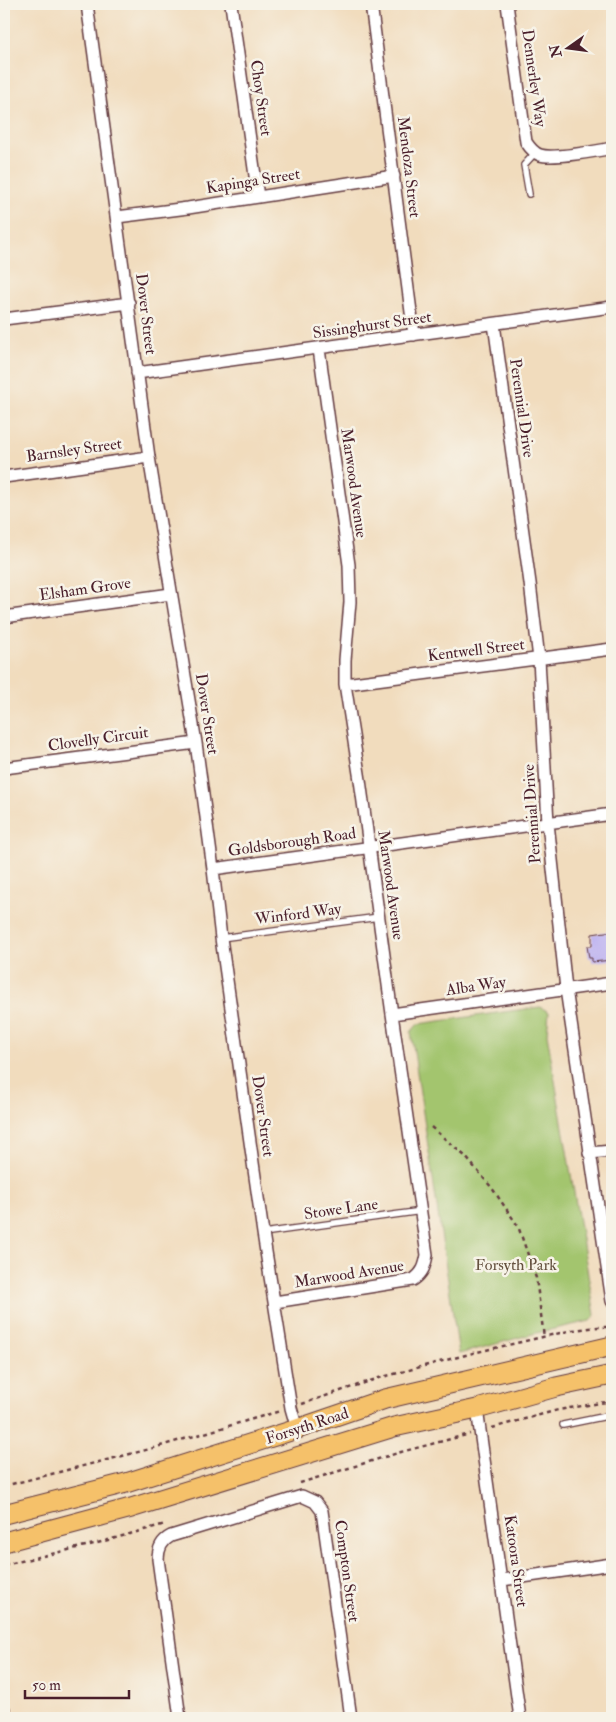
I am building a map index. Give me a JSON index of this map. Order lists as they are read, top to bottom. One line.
{"streets":{"highway":["Forsyth Road"],"street":["Dennerley Way","Choy Street","Mendoza Street","Kapinga Street","Dover Street","Sissinghurst Street","Perennial Drive","Barnsley Street","Marwood Avenue","Elsham Grove","Kentwell Street","Clovelly Circuit","Goldsborough Road","Alba Way","Katoora Street","Compton Street"],"lane":["Winford Way","Stowe Lane"]},"crossings":[["Choy Street","Kapinga Street"],["Mendoza Street","Kapinga Street"],["Mendoza Street","Sissinghurst Street"],["Kapinga Street","Dover Street"],["Dover Street","Sissinghurst Street"],["Dover Street","Barnsley Street"],["Dover Street","Marwood Avenue"],["Dover Street","Elsham Grove"],["Dover Street","Clovelly Circuit"],["Dover Street","Goldsborough Road"],["Dover Street","Winford Way"],["Dover Street","Stowe Lane"],["Dover Street","Forsyth Road"],["Sissinghurst Street","Perennial Drive"],["Sissinghurst Street","Marwood Avenue"],["Perennial Drive","Kentwell Street"],["Perennial Drive","Goldsborough Road"],["Perennial Drive","Alba Way"],["Marwood Avenue","Kentwell Street"],["Marwood Avenue","Goldsborough Road"],["Marwood Avenue","Winford Way"],["Marwood Avenue","Alba Way"],["Marwood Avenue","Stowe Lane"],["Forsyth Road","Katoora Street"]],"parks":["Forsyth Park"],"scale_bar":"50 m","north":"left"}
